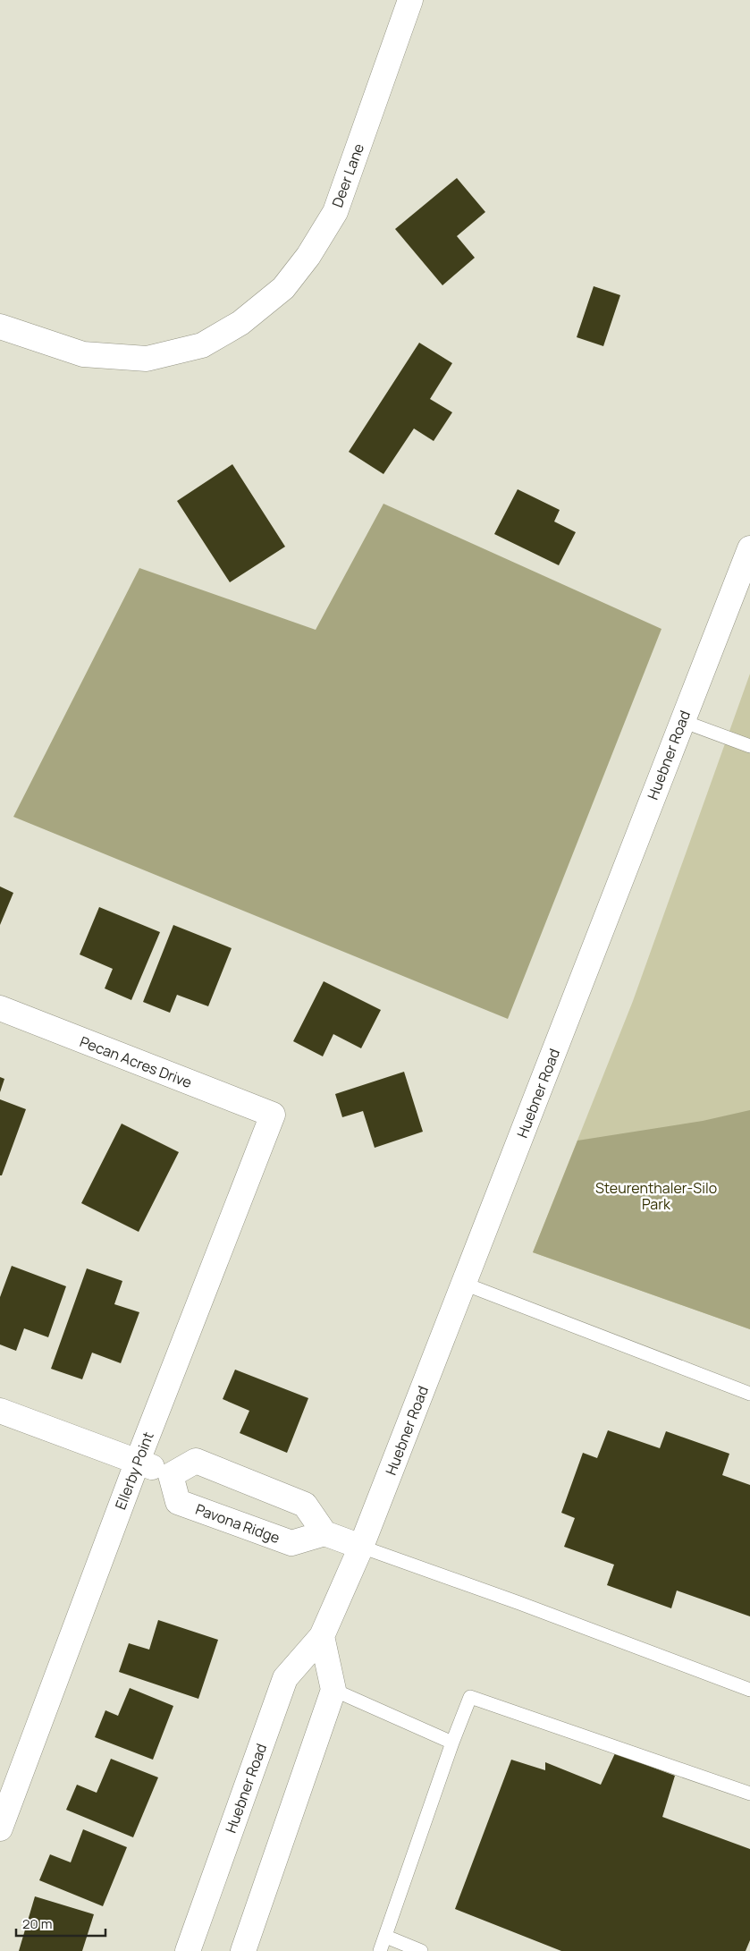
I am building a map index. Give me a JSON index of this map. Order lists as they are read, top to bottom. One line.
{"streets":{"street":["Deer Lane","Huebner Road","Pecan Acres Drive","Ellerby Point","Pavona Ridge"]},"crossings":[["Pecan Acres Drive","Ellerby Point"]],"parks":["Steurenthaler-Silo Park"],"scale_bar":"20 m"}
